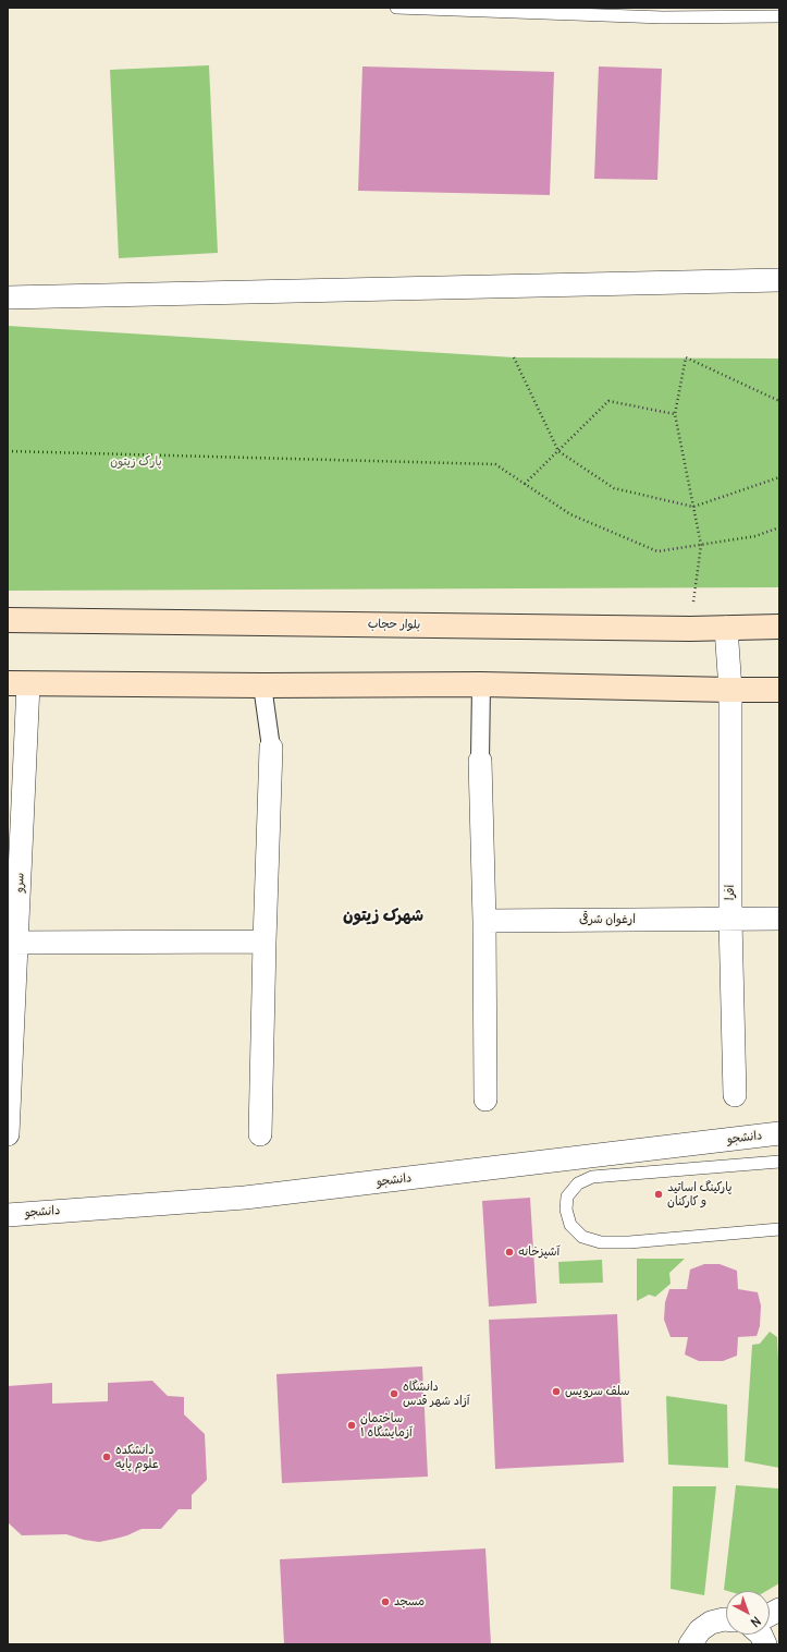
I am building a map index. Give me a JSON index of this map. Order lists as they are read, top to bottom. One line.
{"streets":{"main road":["بلوار حجاب"],"street":["سرو","افرا","ارغوان شرقی","دانشجو"]},"crossings":[["بلوار حجاب","افرا"],["افرا","ارغوان شرقی"]],"districts":["شهرک زیتون"],"parks":["پارک زیتون"],"places":["پارکینگ اساتید و کارکنان","آشپزخانه","سلف سرویس","دانشگاه آزاد شهر قدس","ساختمان آزمایشگاه ۱","دانشکده علوم پایه","مسجد"],"north":"bottom right"}
